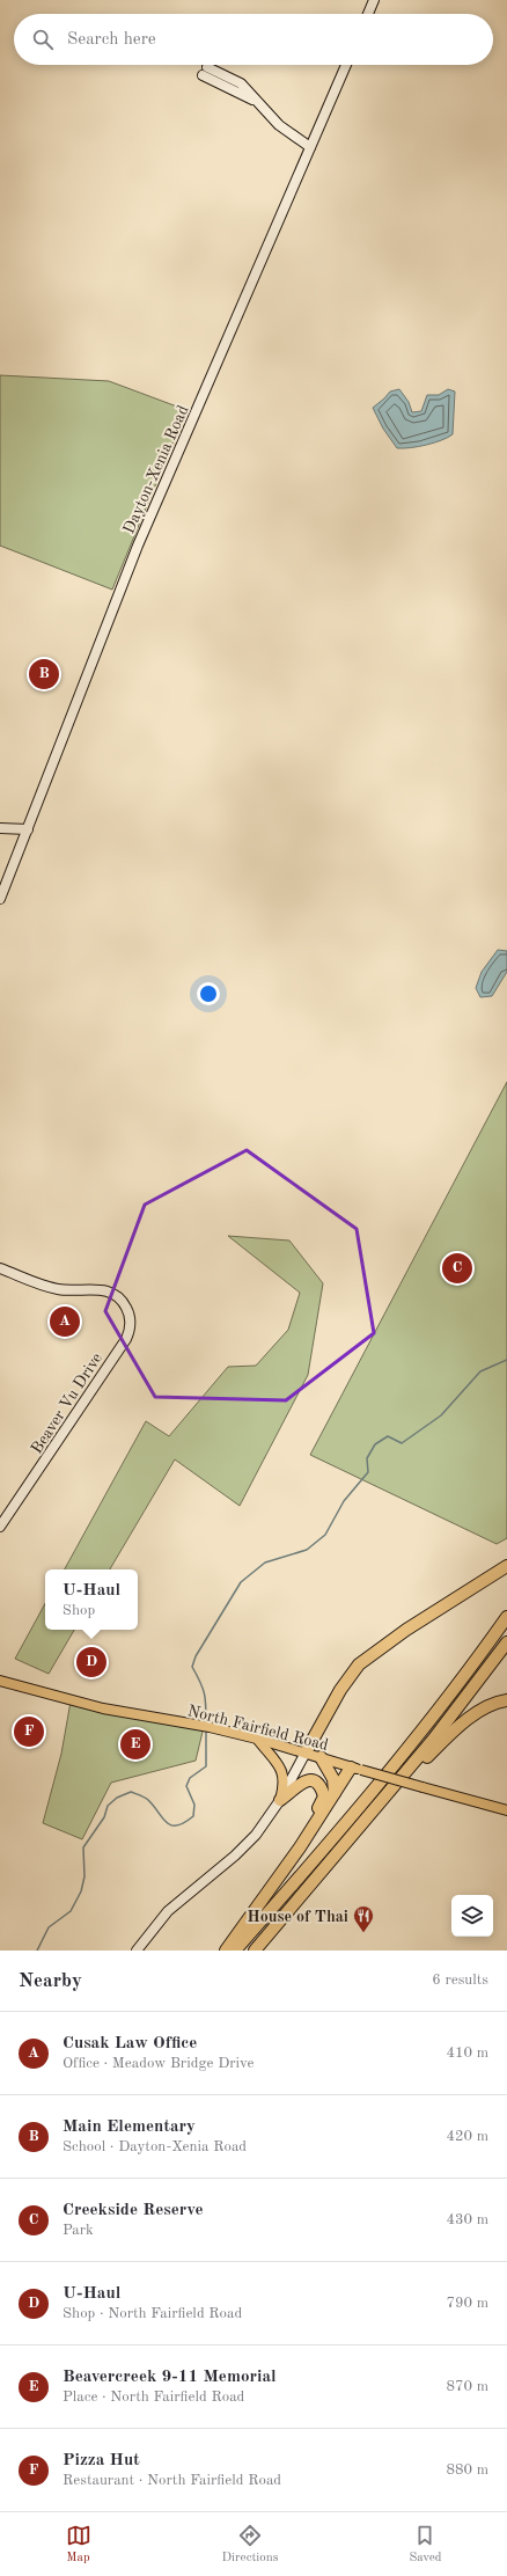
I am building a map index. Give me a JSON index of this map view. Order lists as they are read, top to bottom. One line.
{"streets":{"main road":["Dayton-Xenia Road","Beaver Vu Drive","North Fairfield Road"]},"places":{"restaurant":["House of Thai"]},"page":{"search":"Search here","pins":["B","C","A","D","F","E"],"popup":["U-Haul","Shop"],"heading":["Nearby","6 results"],"list":[{"mark":"A","name":"Cusak Law Office","note":"Office · Meadow Bridge Drive","value":"410 m"},{"mark":"B","name":"Main Elementary","note":"School · Dayton-Xenia Road","value":"420 m"},{"mark":"C","name":"Creekside Reserve","note":"Park","value":"430 m"},{"mark":"D","name":"U-Haul","note":"Shop · North Fairfield Road","value":"790 m"},{"mark":"E","name":"Beavercreek 9-11 Memorial","note":"Place · North Fairfield Road","value":"870 m"},{"mark":"F","name":"Pizza Hut","note":"Restaurant · North Fairfield Road","value":"880 m"}],"nav":["Map","Directions","Saved"]}}
